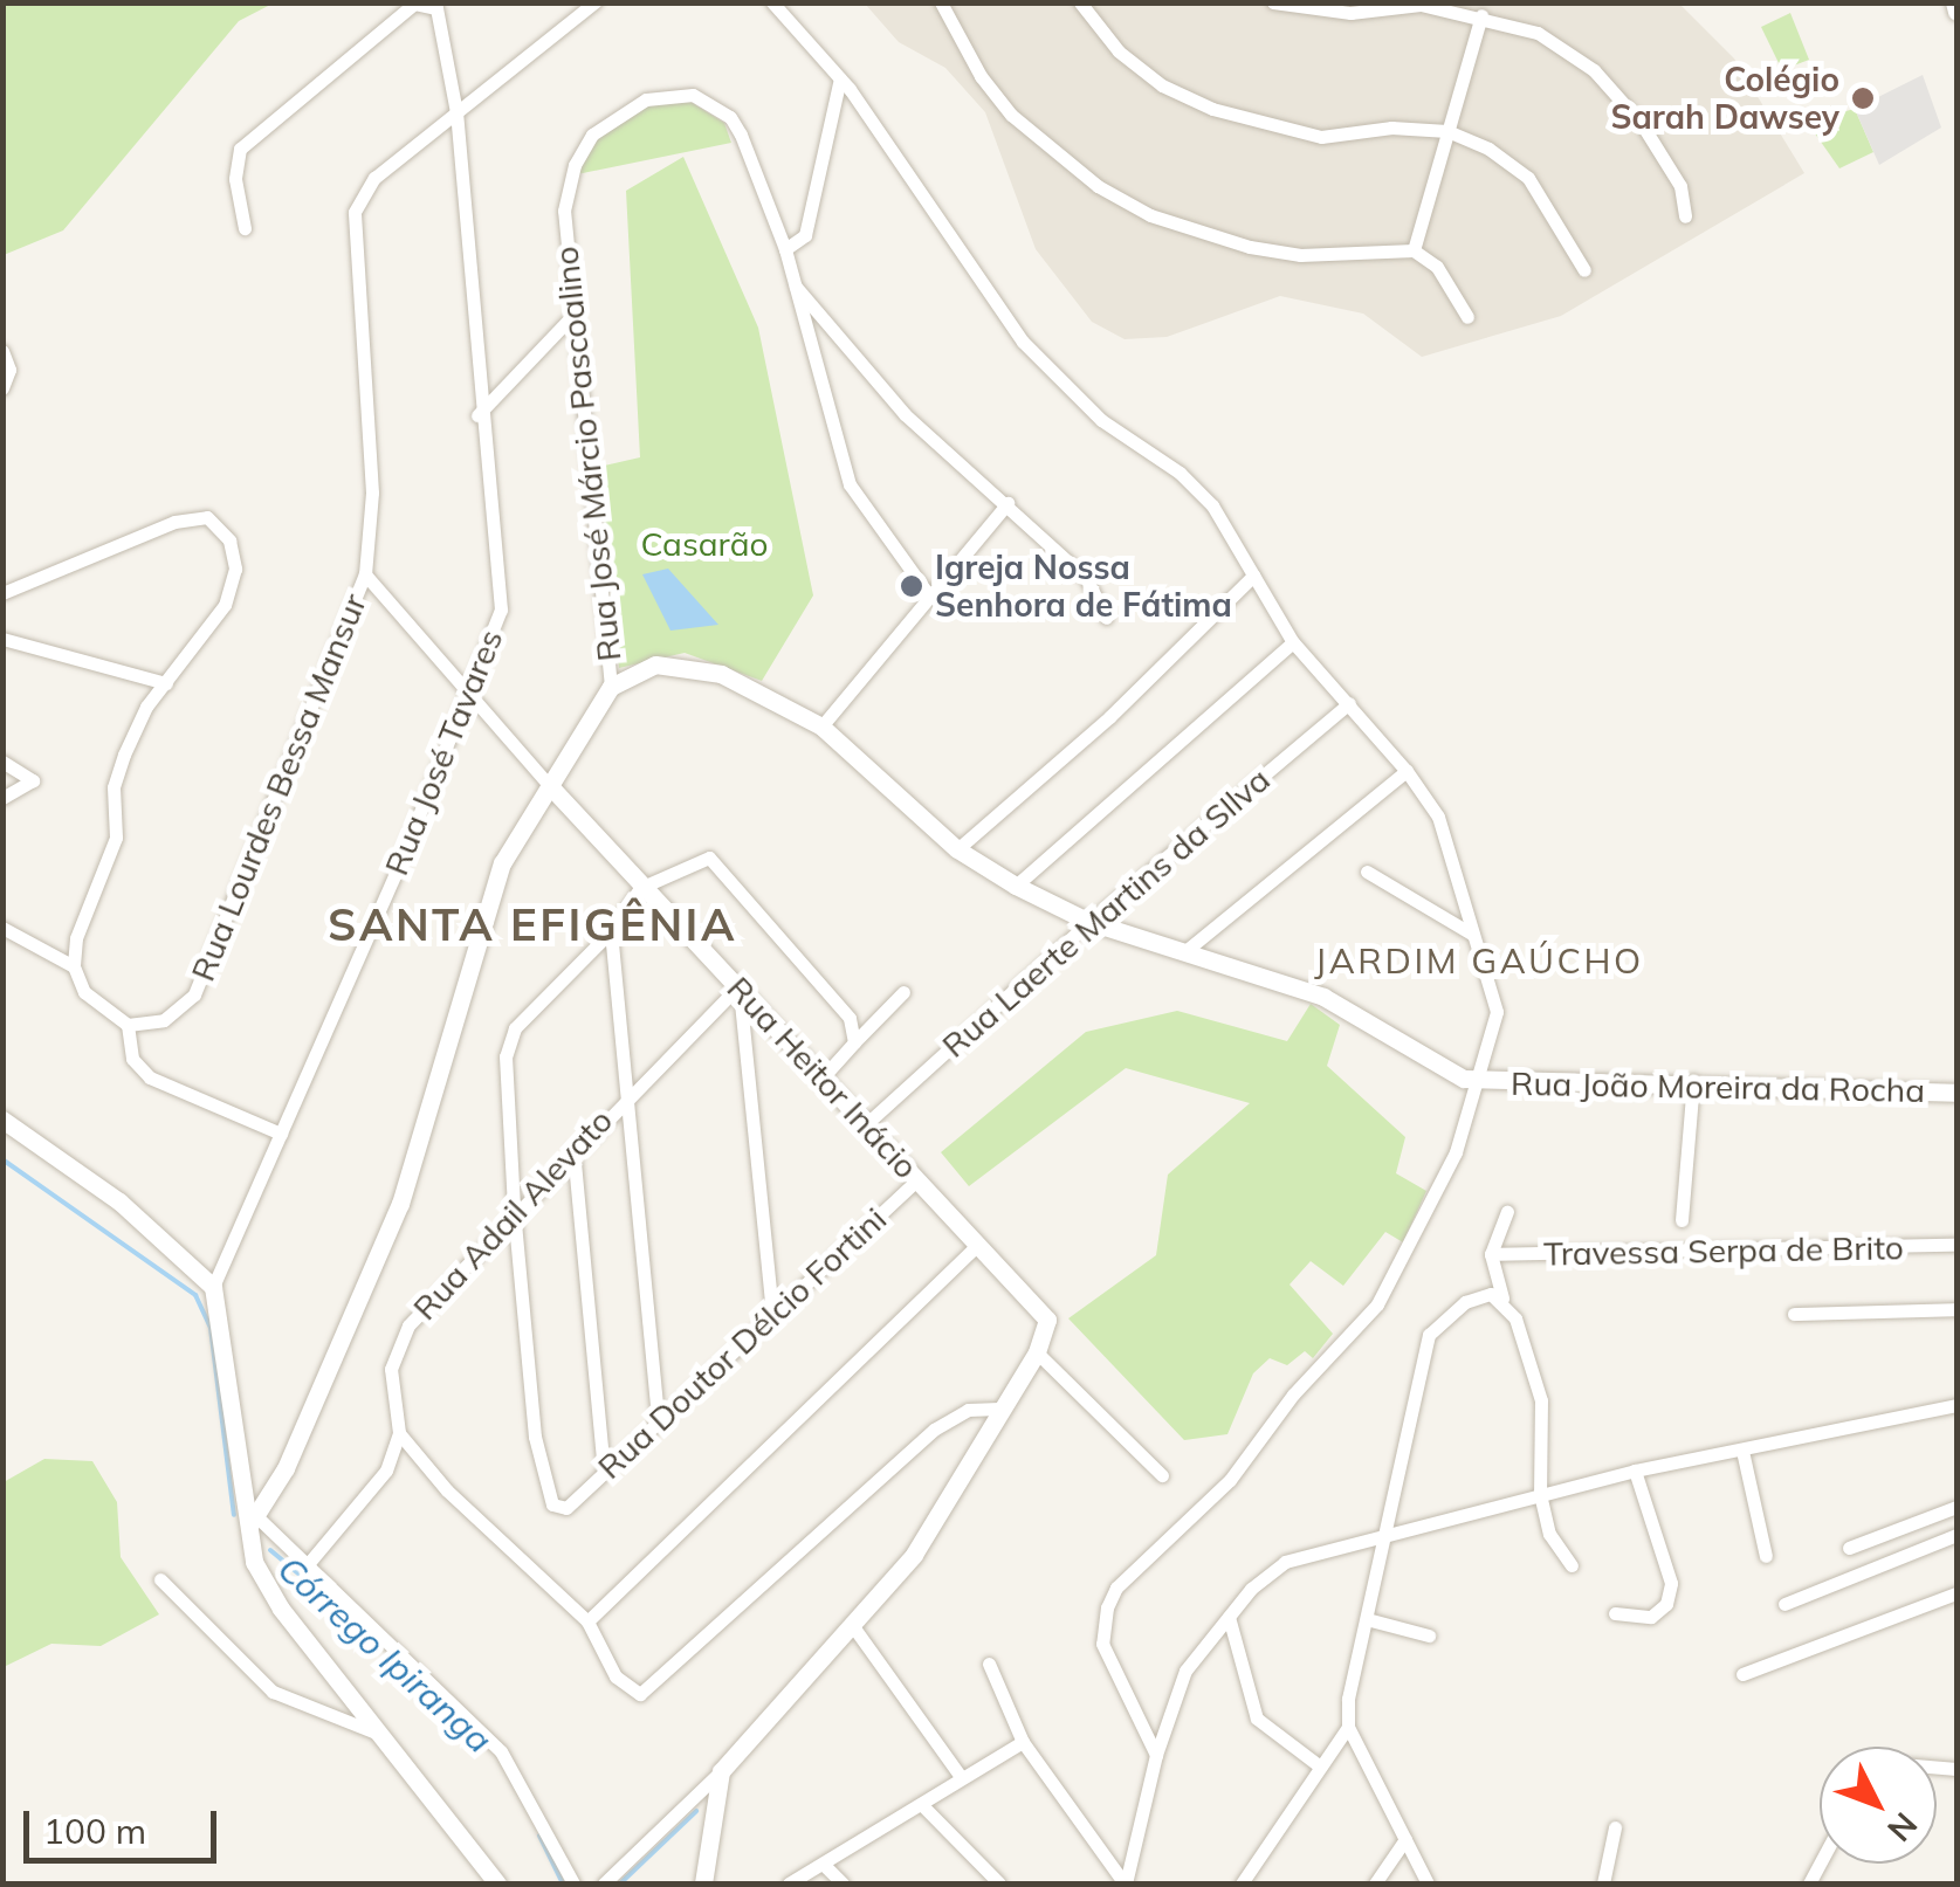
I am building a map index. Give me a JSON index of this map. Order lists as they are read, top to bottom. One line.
{"streets":{"street":["Rua José Márcio Pascoalino","Rua José Tavares","Rua Lourdes Bessa Mansur","Rua Laerte Martins da SIlva","Rua Heitor Inácio","Rua João Moreira da Rocha","Rua Adail Alevato","Travessa Serpa de Brito","Rua Doutor Délcio Fortini"]},"crossings":[["Rua José Tavares","Rua Lourdes Bessa Mansur"],["Rua José Tavares","Rua Heitor Inácio"],["Rua Lourdes Bessa Mansur","Rua Heitor Inácio"],["Rua Laerte Martins da SIlva","Rua Heitor Inácio"],["Rua Heitor Inácio","Rua Adail Alevato"],["Rua Heitor Inácio","Rua Doutor Délcio Fortini"],["Rua Adail Alevato","Rua Doutor Délcio Fortini"]],"districts":["SANTA EFIGÊNIA","JARDIM GAÚCHO"],"water":["Córrego Ipiranga"],"parks":["Casarão"],"places":["Colégio Sarah Dawsey","Igreja Nossa Senhora de Fátima"],"scale_bar":"100 m","north":"bottom right"}
